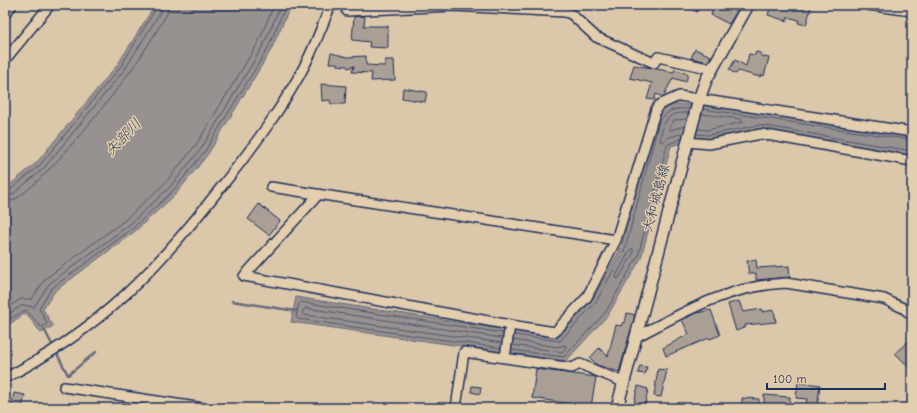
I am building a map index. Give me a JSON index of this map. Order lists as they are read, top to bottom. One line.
{"streets":{"main road":["大和城島線"]},"water":["矢部川"],"scale_bar":"100 m"}
